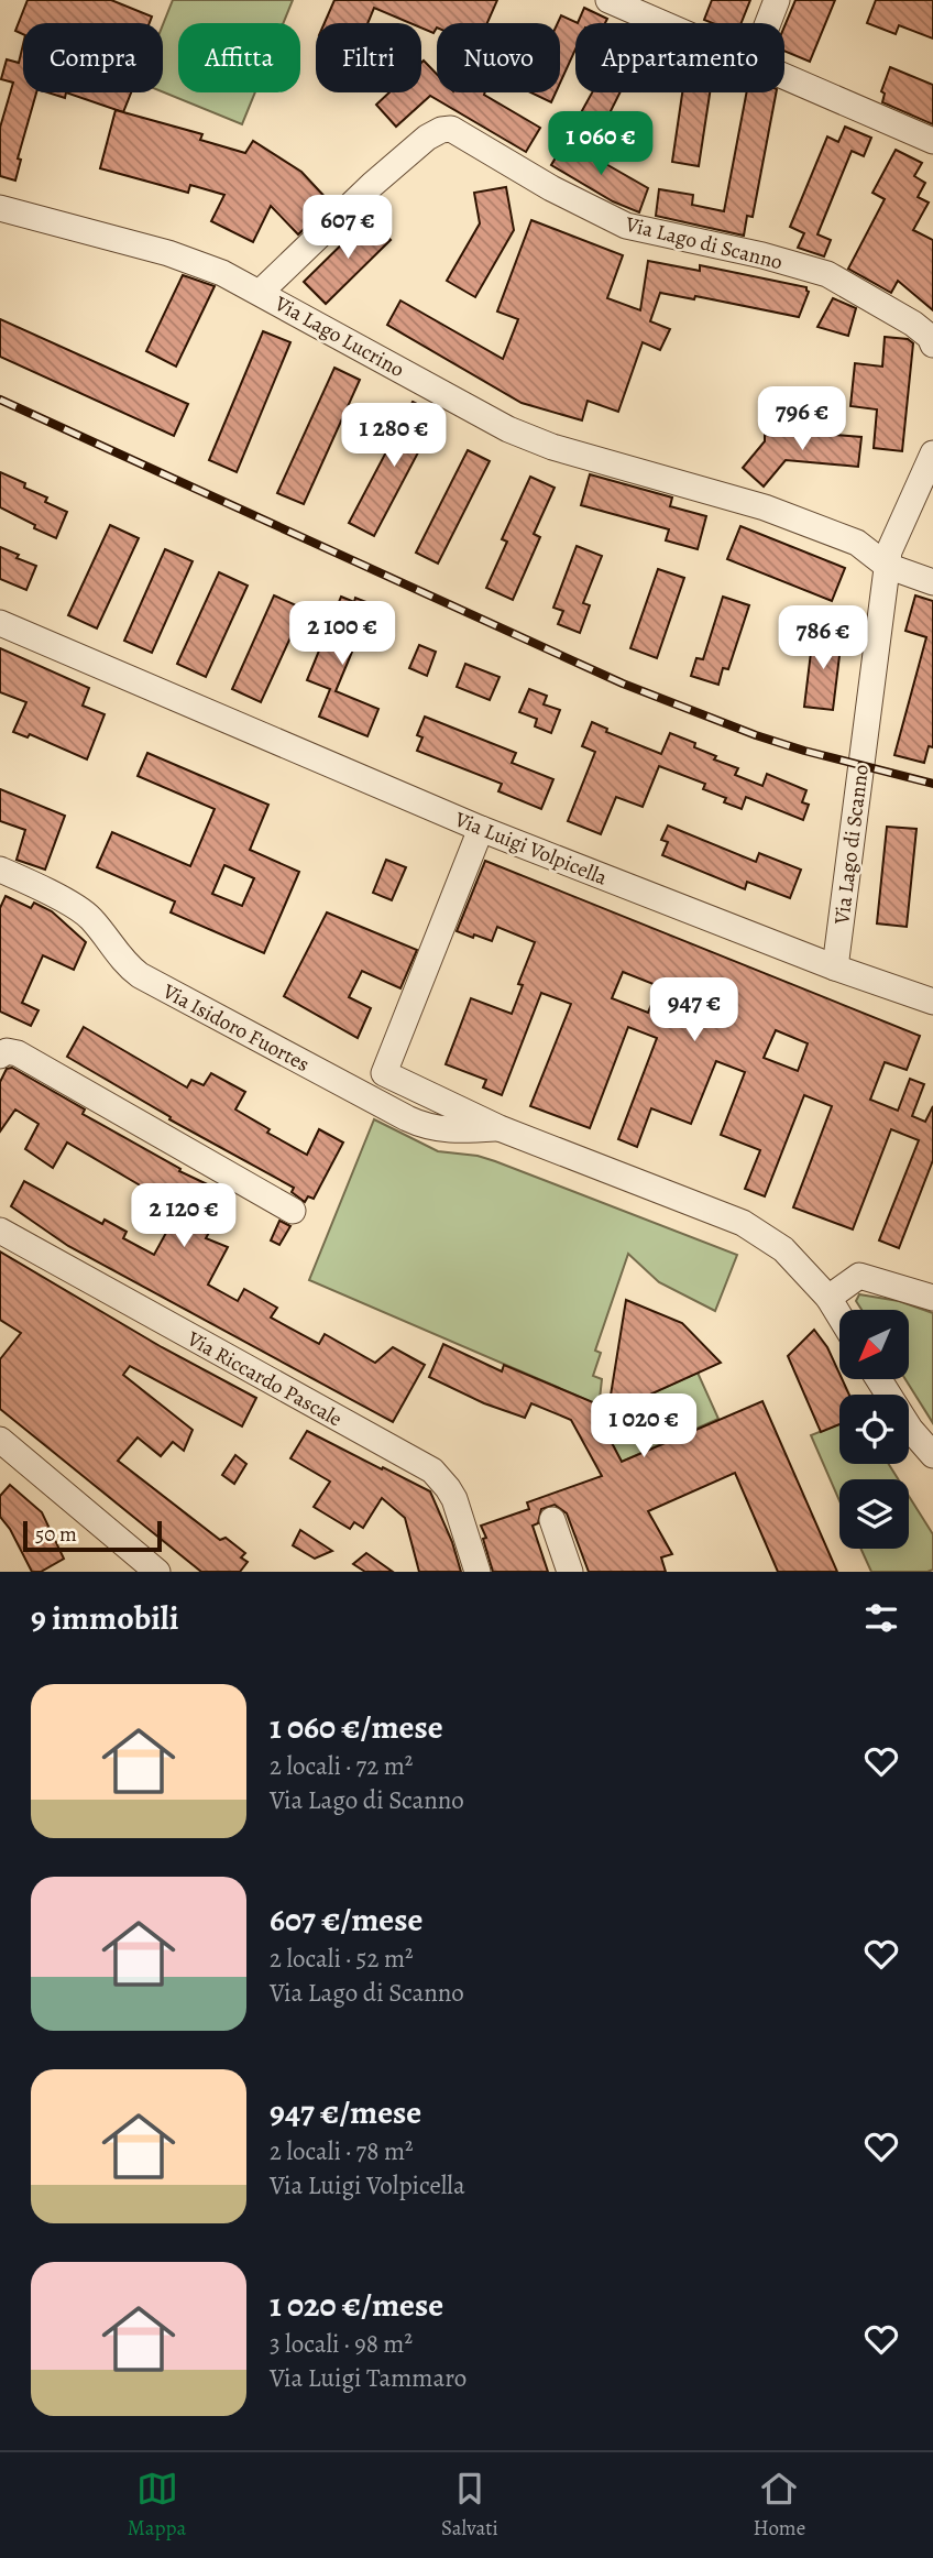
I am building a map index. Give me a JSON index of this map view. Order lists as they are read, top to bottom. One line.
{"streets":{"street":["Via Lago di Scanno","Via Lago Lucrino","Via Luigi Volpicella","Via Isidoro Fuortes","Via Riccardo Pascale"]},"crossings":[["Via Lago di Scanno","Via Lago Lucrino"],["Via Lago di Scanno","Via Luigi Volpicella"],["Via Luigi Volpicella","Via Isidoro Fuortes"]],"scale_bar":"50 m","north":"bottom left","page":{"chip":["Compra","Affitta","Filtri","Nuovo","Appartamento"],"price":["1 060 €","607 €","796 €","1 280 €","2 100 €","786 €","947 €","2 120 €","1 020 €"],"scale":"50 m","heading":"9 immobili","list":[{"name":"1 060 €/mese","note":"2 locali · 72 m² · Via Lago di Scanno"},{"name":"607 €/mese","note":"2 locali · 52 m² · Via Lago di Scanno"},{"name":"947 €/mese","note":"2 locali · 78 m² · Via Luigi Volpicella"},{"name":"1 020 €/mese","note":"3 locali · 98 m² · Via Luigi Tammaro"}],"tabs":["Mappa","Salvati","Home"]}}
